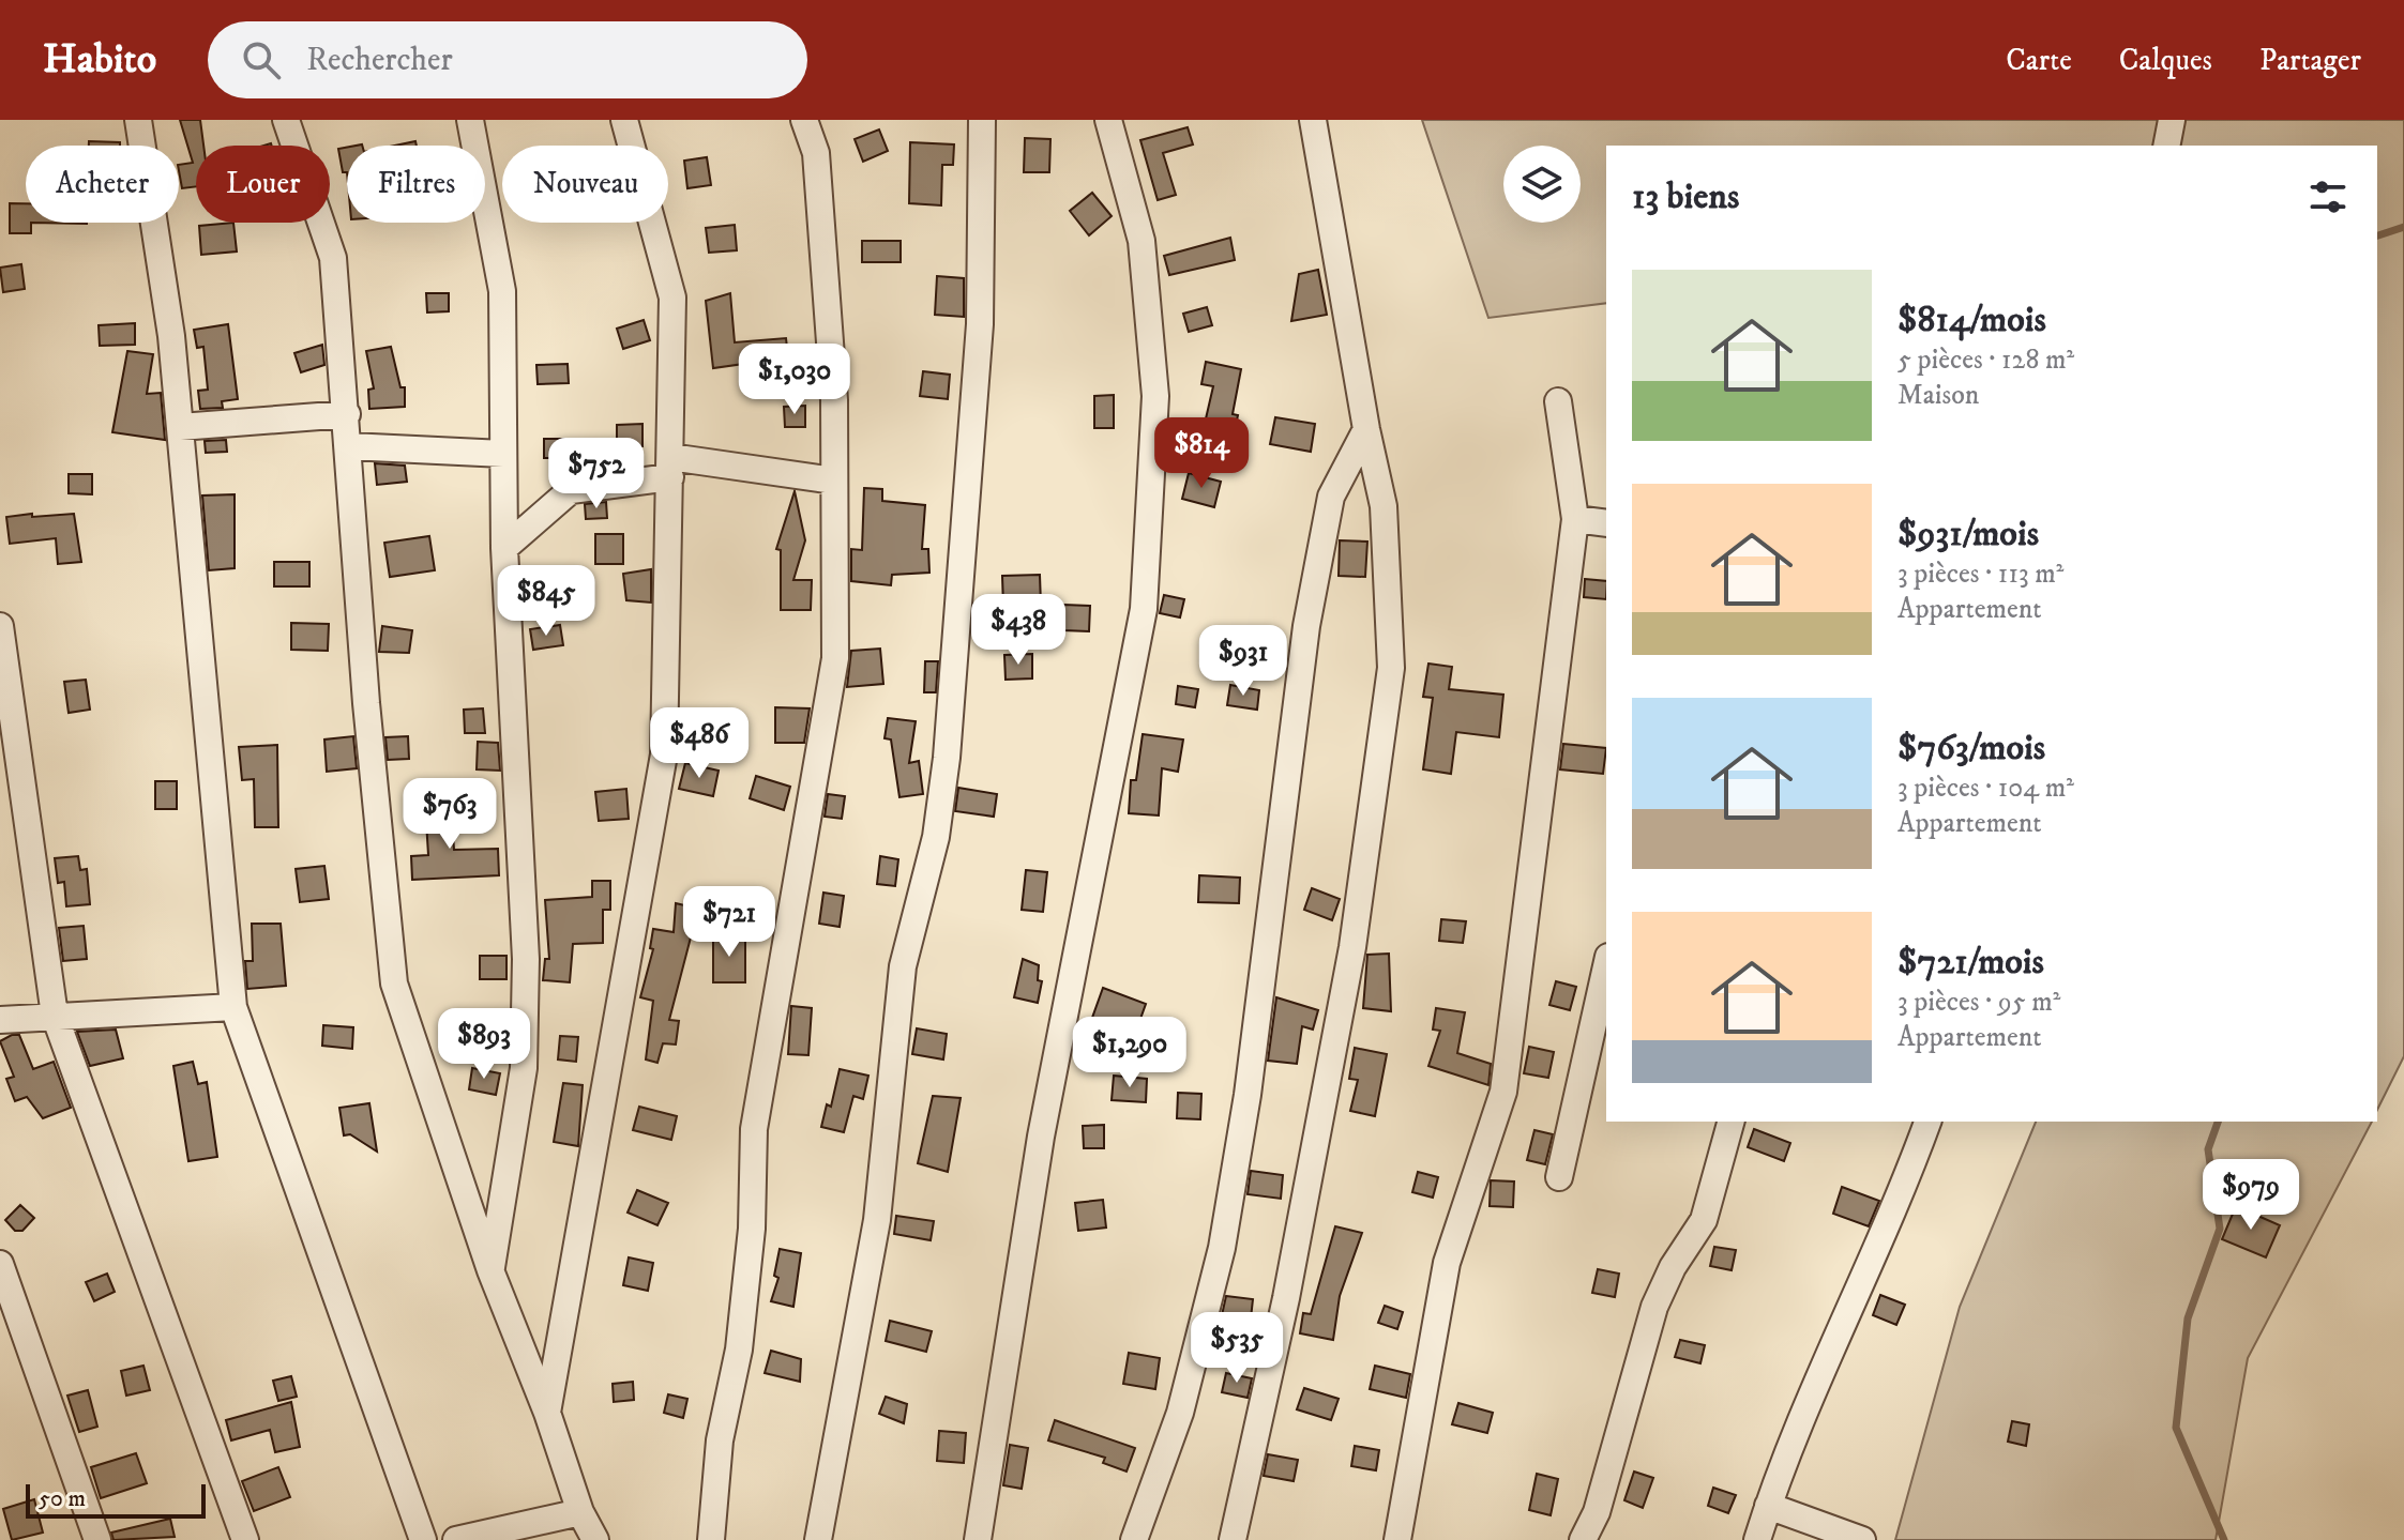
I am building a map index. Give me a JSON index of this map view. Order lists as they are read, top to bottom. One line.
{"scale_bar":"50 m","page":{"header":"Habito","search":"Rechercher","nav":["Carte","Calques","Partager"],"chip":["Acheter","Louer","Filtres","Nouveau"],"heading":"13 biens","list":[{"name":"$814/mois","note":"5 pièces · 128 m² · Maison"},{"name":"$931/mois","note":"3 pièces · 113 m² · Appartement"},{"name":"$763/mois","note":"3 pièces · 104 m² · Appartement"},{"name":"$721/mois","note":"3 pièces · 95 m² · Appartement"}],"price":["$1,030","$814","$752","$845","$438","$931","$486","$763","$721","$893","$1,290","$979","$535"],"scale":"50 m"}}
